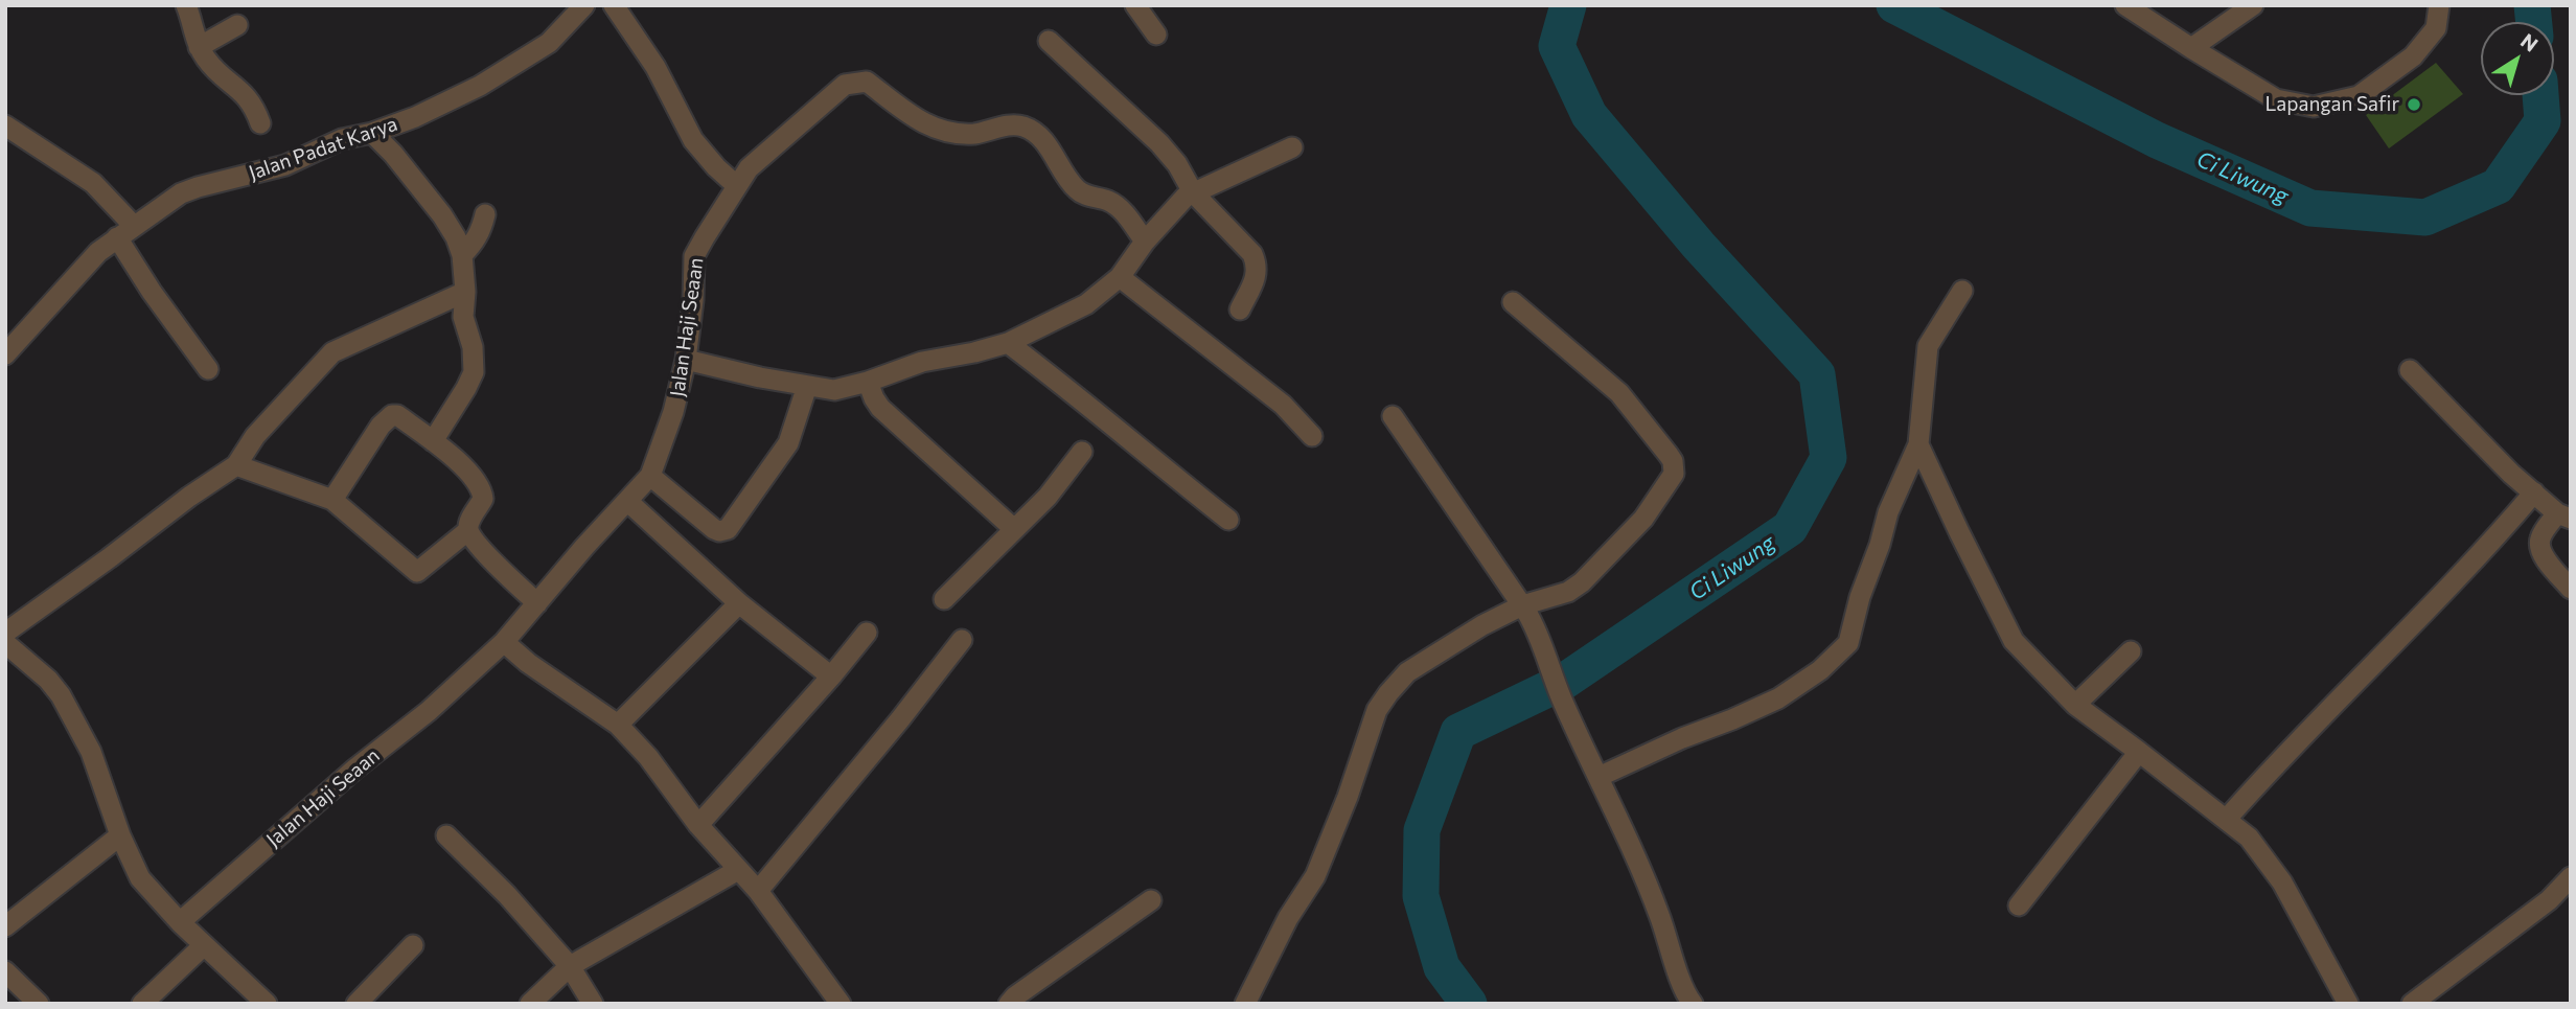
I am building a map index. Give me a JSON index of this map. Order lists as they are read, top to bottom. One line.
{"streets":{"street":["Jalan Padat Karya","Jalan Haji Seaan"]},"water":["Ci Liwung"],"places":["Lapangan Safir"],"north":"top right"}
